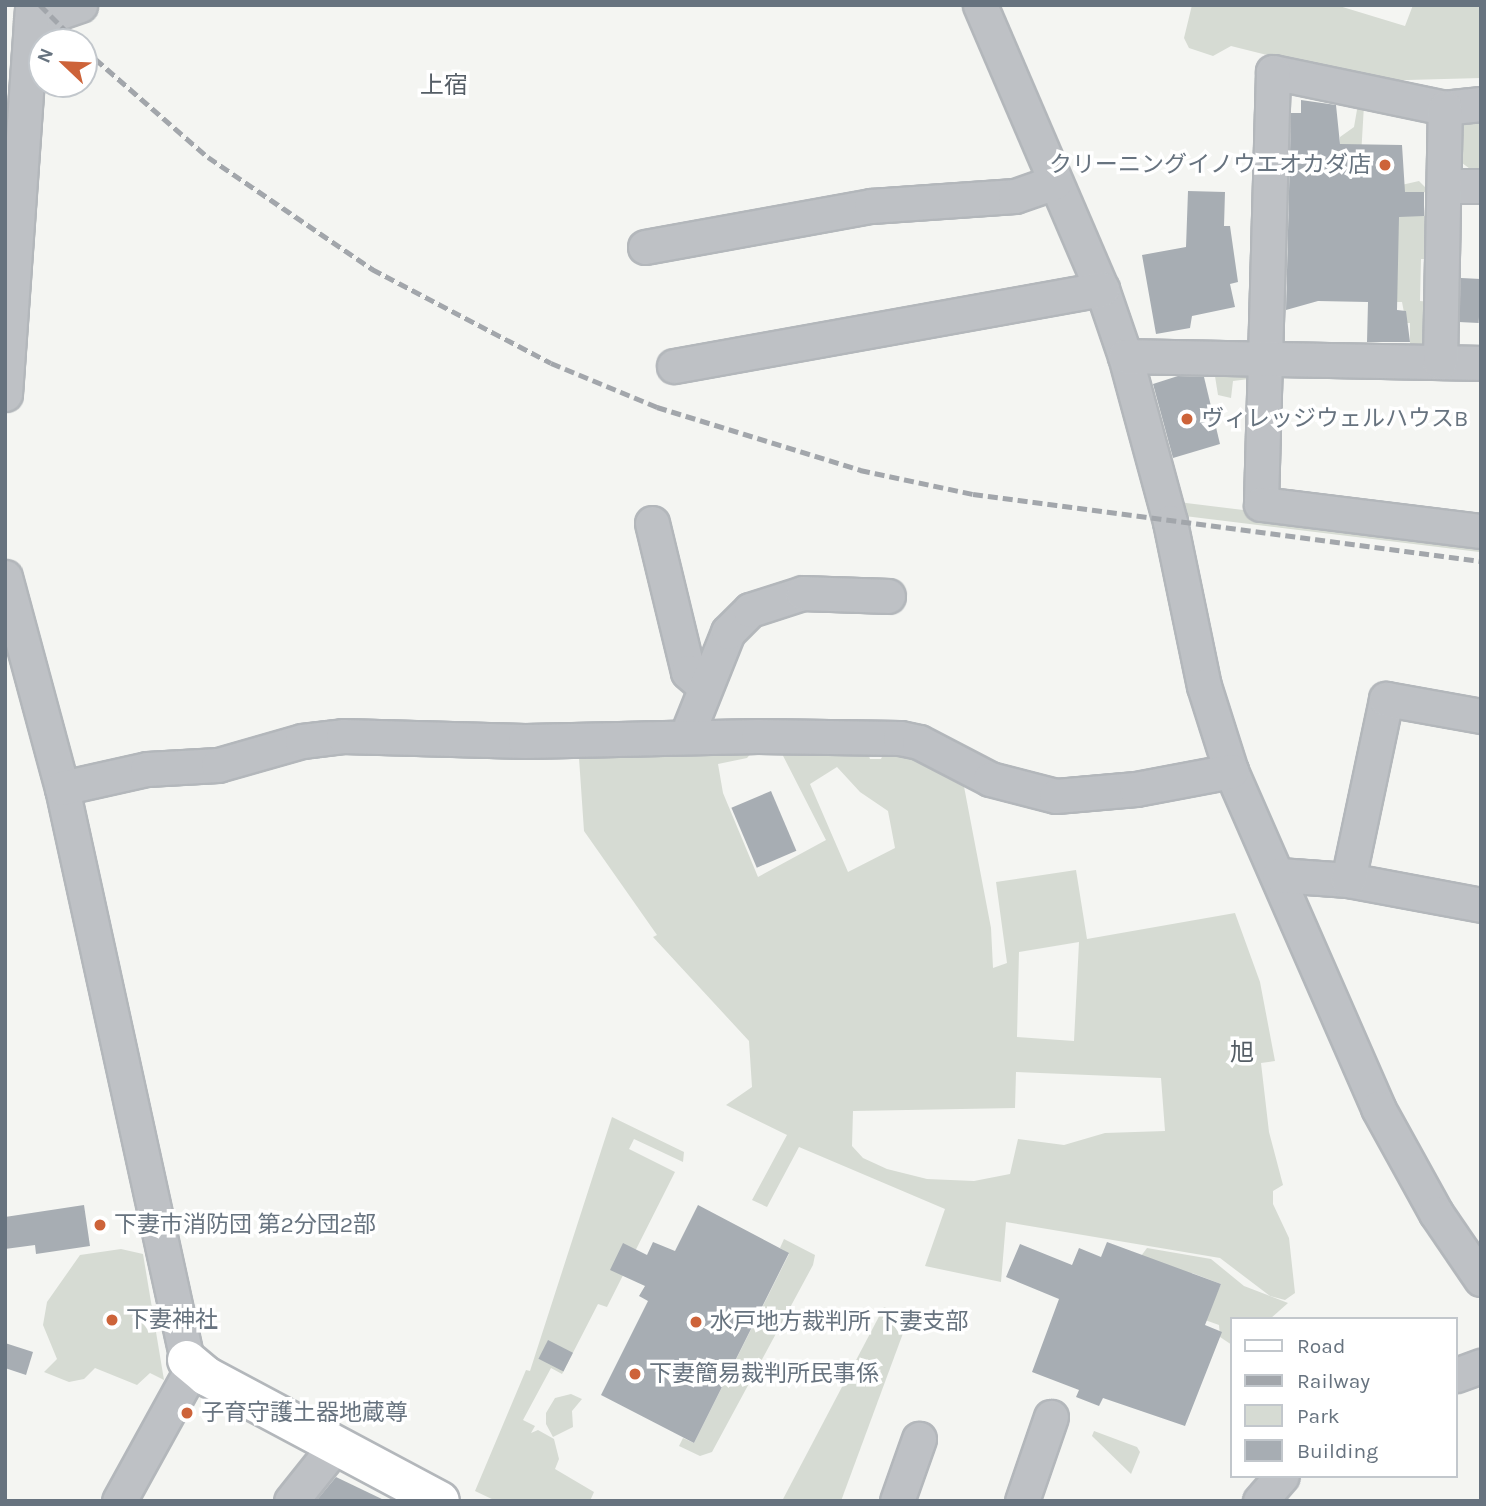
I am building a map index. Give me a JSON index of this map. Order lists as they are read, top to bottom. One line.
{"districts":["上宿","旭"],"places":["クリーニングイノウエオカダ店","ヴィレッジウェルハウスB","下妻市消防団 第2分団2部","下妻神社","水戸地方裁判所 下妻支部","下妻簡易裁判所民事係","子育守護土器地蔵尊"],"legend":["Road","Railway","Park","Building"],"north":"top left"}
